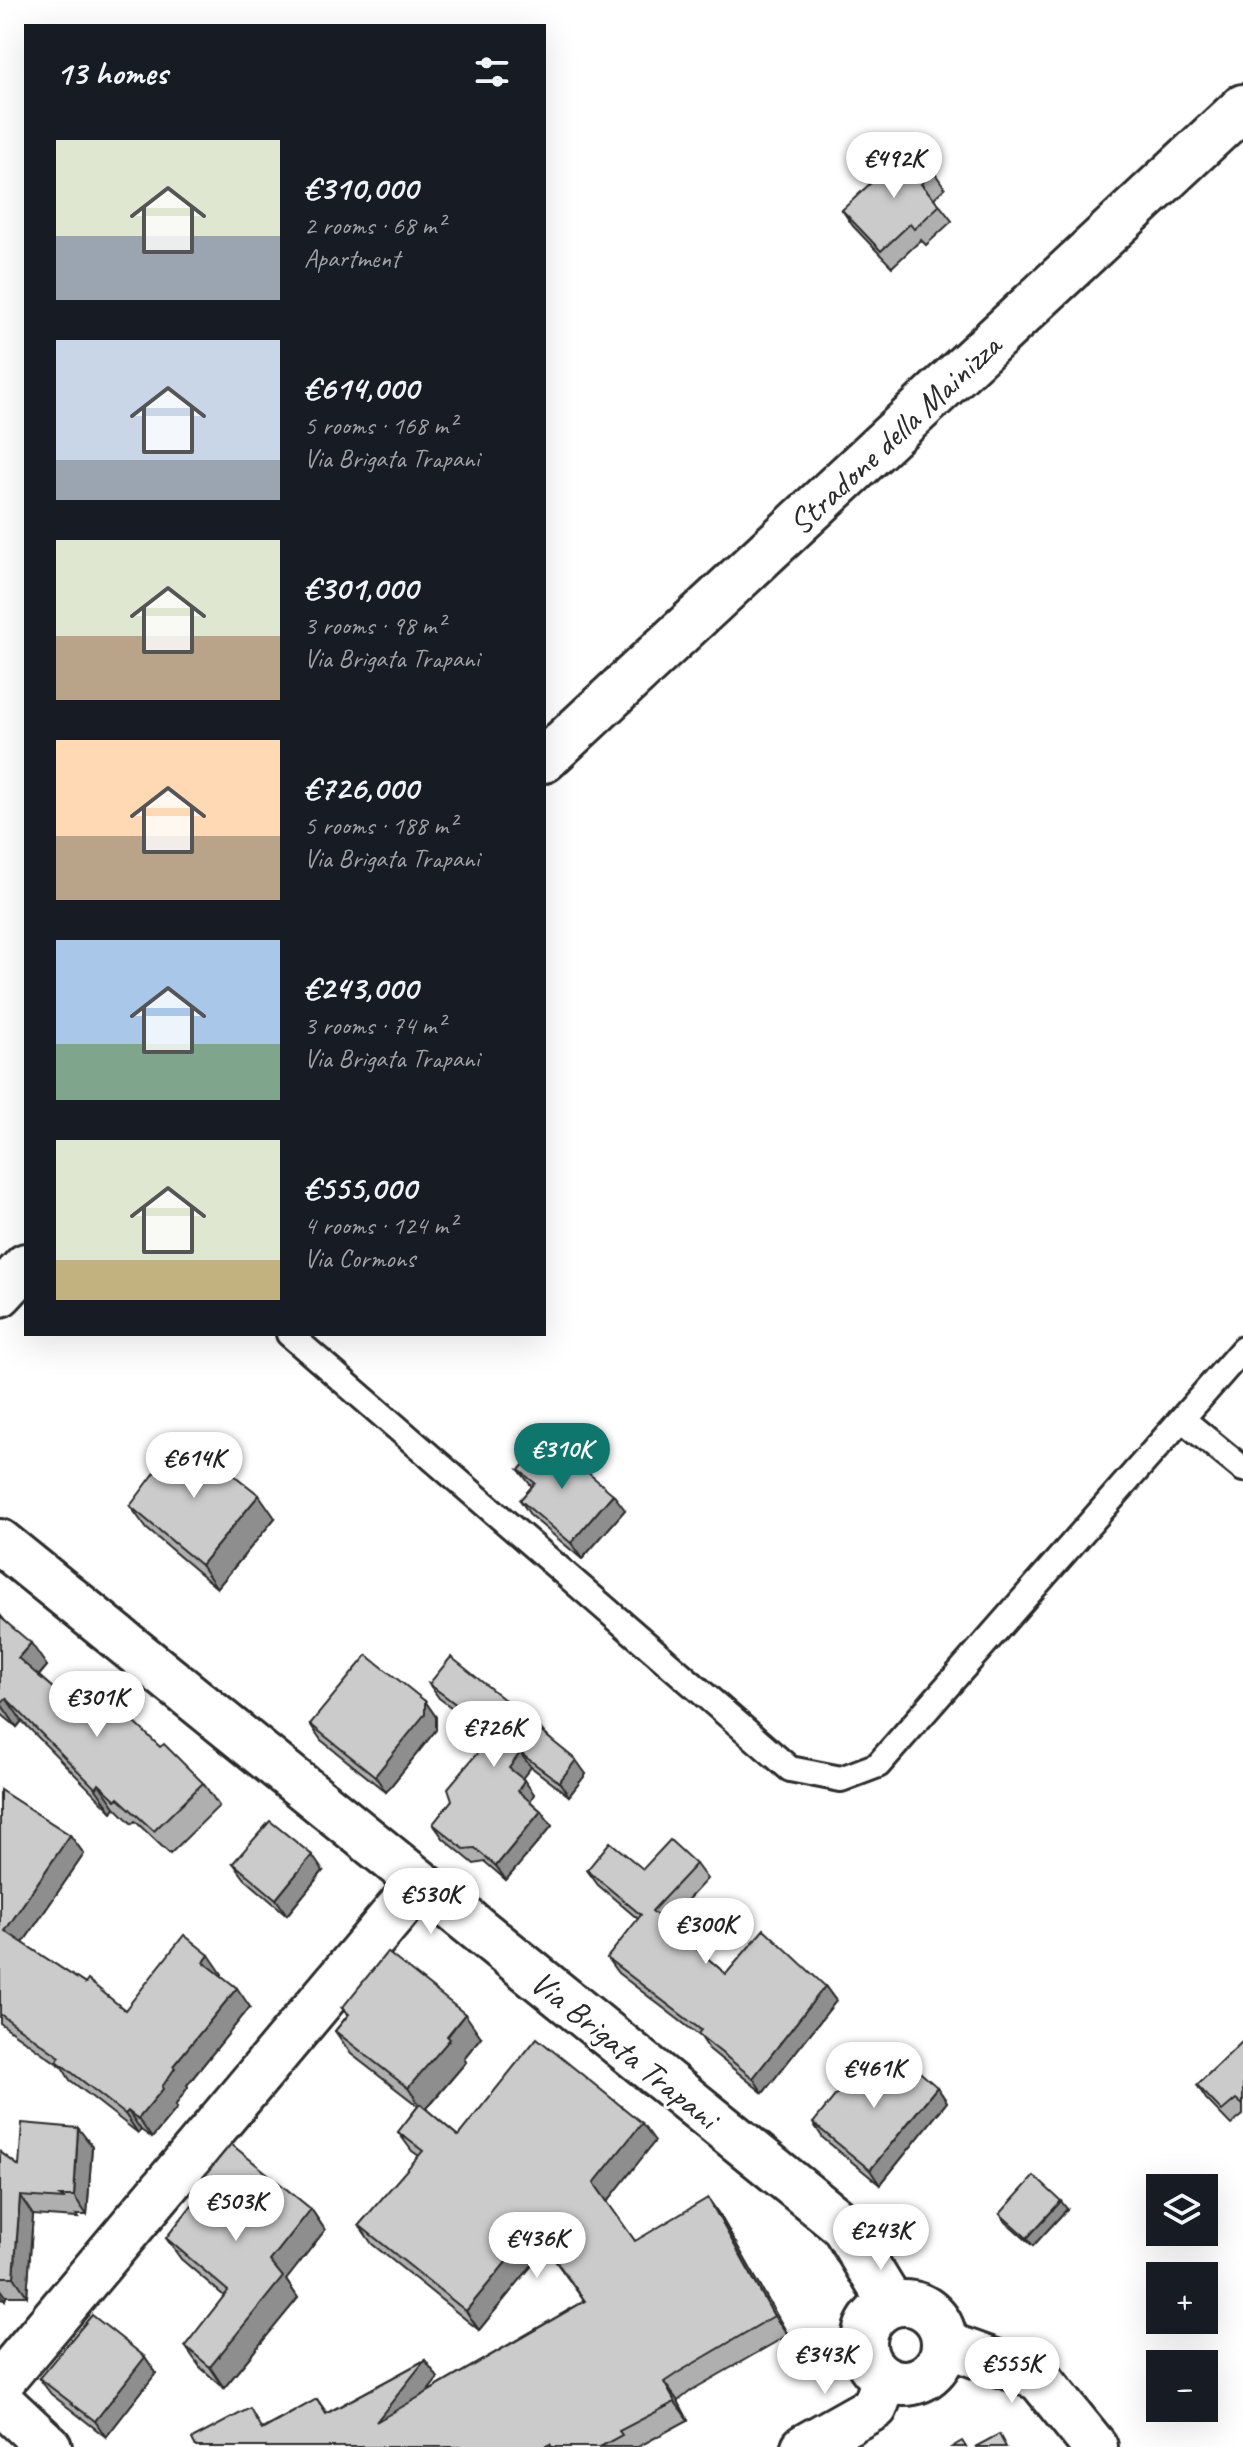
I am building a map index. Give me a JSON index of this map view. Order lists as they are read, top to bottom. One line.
{"streets":{"street":["Stradone della Mainizza","Via Brigata Trapani"]},"page":{"heading":"13 homes","list":[{"name":"€310,000","note":"2 rooms · 68 m² · Apartment"},{"name":"€614,000","note":"5 rooms · 168 m² · Via Brigata Trapani"},{"name":"€301,000","note":"3 rooms · 98 m² · Via Brigata Trapani"},{"name":"€726,000","note":"5 rooms · 188 m² · Via Brigata Trapani"},{"name":"€243,000","note":"3 rooms · 74 m² · Via Brigata Trapani"},{"name":"€555,000","note":"4 rooms · 124 m² · Via Cormons"}],"price":["€492K","€310K","€614K","€301K","€726K","€530K","€300K","€461K","€503K","€243K","€436K","€343K","€555K"],"map_buttons":["+","−"]}}
